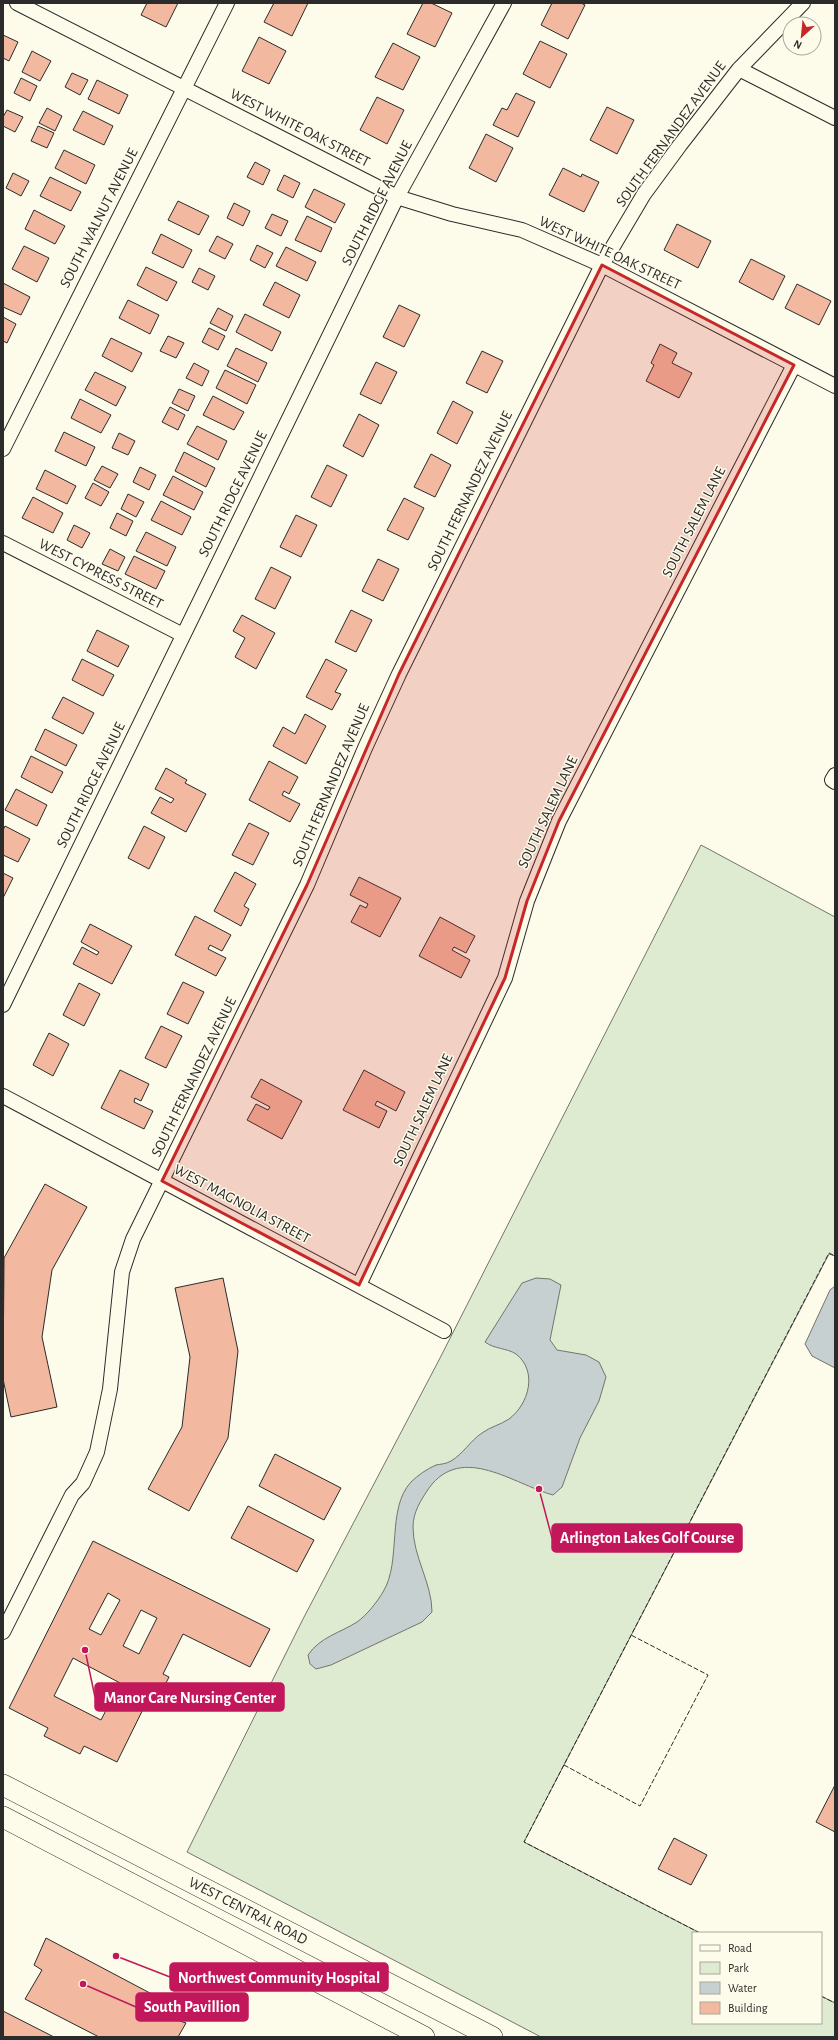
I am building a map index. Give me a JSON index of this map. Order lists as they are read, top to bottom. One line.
{"streets":{"main road":["WEST CENTRAL ROAD"],"street":["WEST WHITE OAK STREET","SOUTH FERNANDEZ AVENUE","SOUTH RIDGE AVENUE","SOUTH WALNUT AVENUE","SOUTH SALEM LANE","WEST CYPRESS STREET","WEST MAGNOLIA STREET"]},"crossings":[["WEST WHITE OAK STREET","SOUTH FERNANDEZ AVENUE"],["WEST WHITE OAK STREET","SOUTH RIDGE AVENUE"],["WEST WHITE OAK STREET","SOUTH WALNUT AVENUE"],["WEST WHITE OAK STREET","SOUTH SALEM LANE"],["SOUTH FERNANDEZ AVENUE","WEST MAGNOLIA STREET"],["SOUTH RIDGE AVENUE","WEST CYPRESS STREET"],["SOUTH SALEM LANE","WEST MAGNOLIA STREET"]],"places":["Arlington Lakes Golf Course","Manor Care Nursing Center","Northwest Community Hospital","South Pavillion"],"legend":["Road","Park","Water","Building"],"north":"bottom left"}
